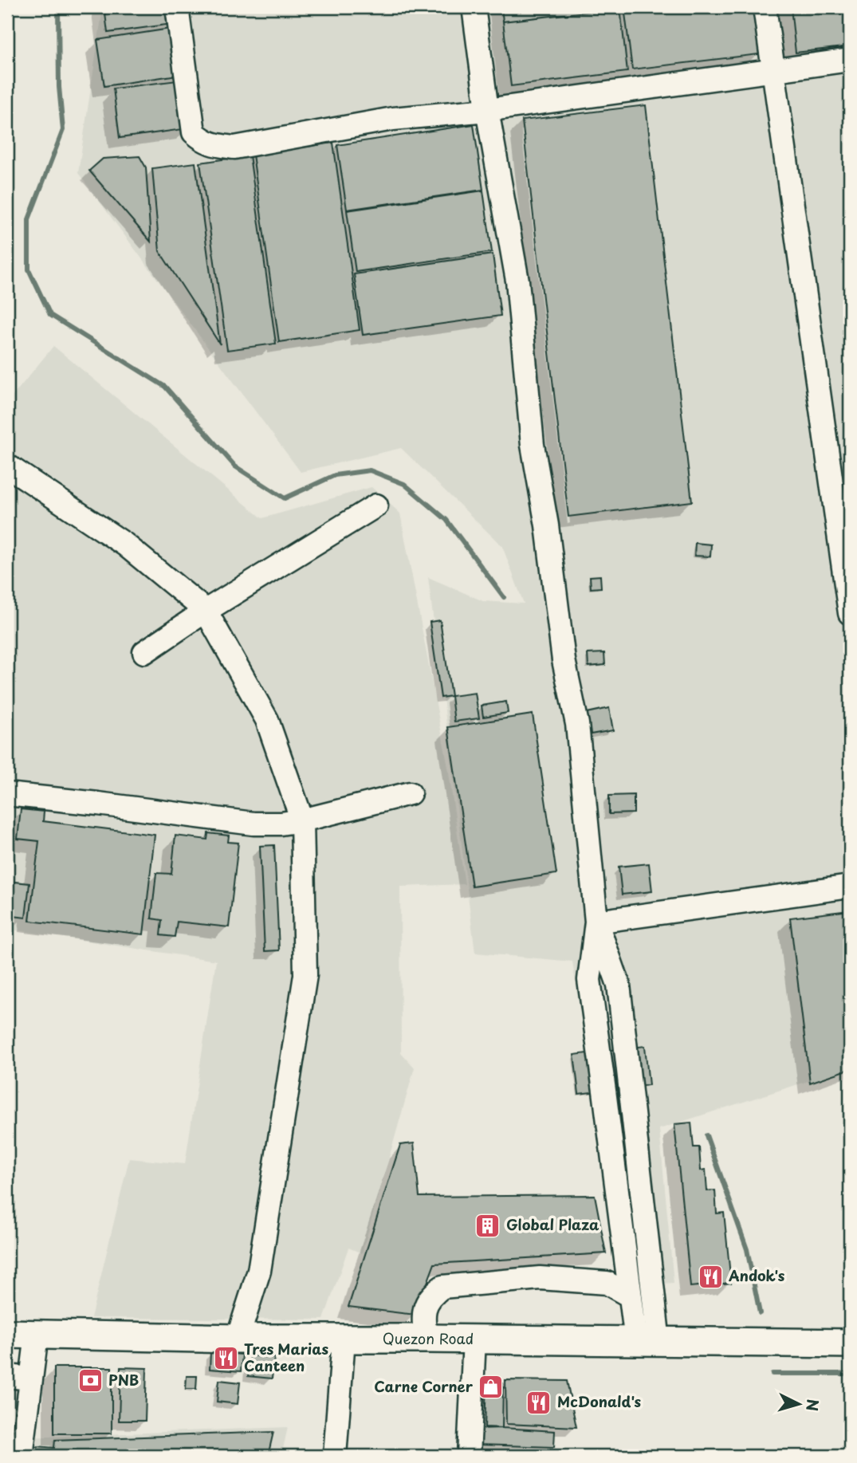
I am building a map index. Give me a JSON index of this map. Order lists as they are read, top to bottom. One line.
{"streets":{"main road":["Quezon Road"]},"places":{"building":["Global Plaza"],"restaurant":["Andok's","Tres Marias Canteen","McDonald's"],"bank":["PNB"],"shop":["Carne Corner"]},"north":"right"}
